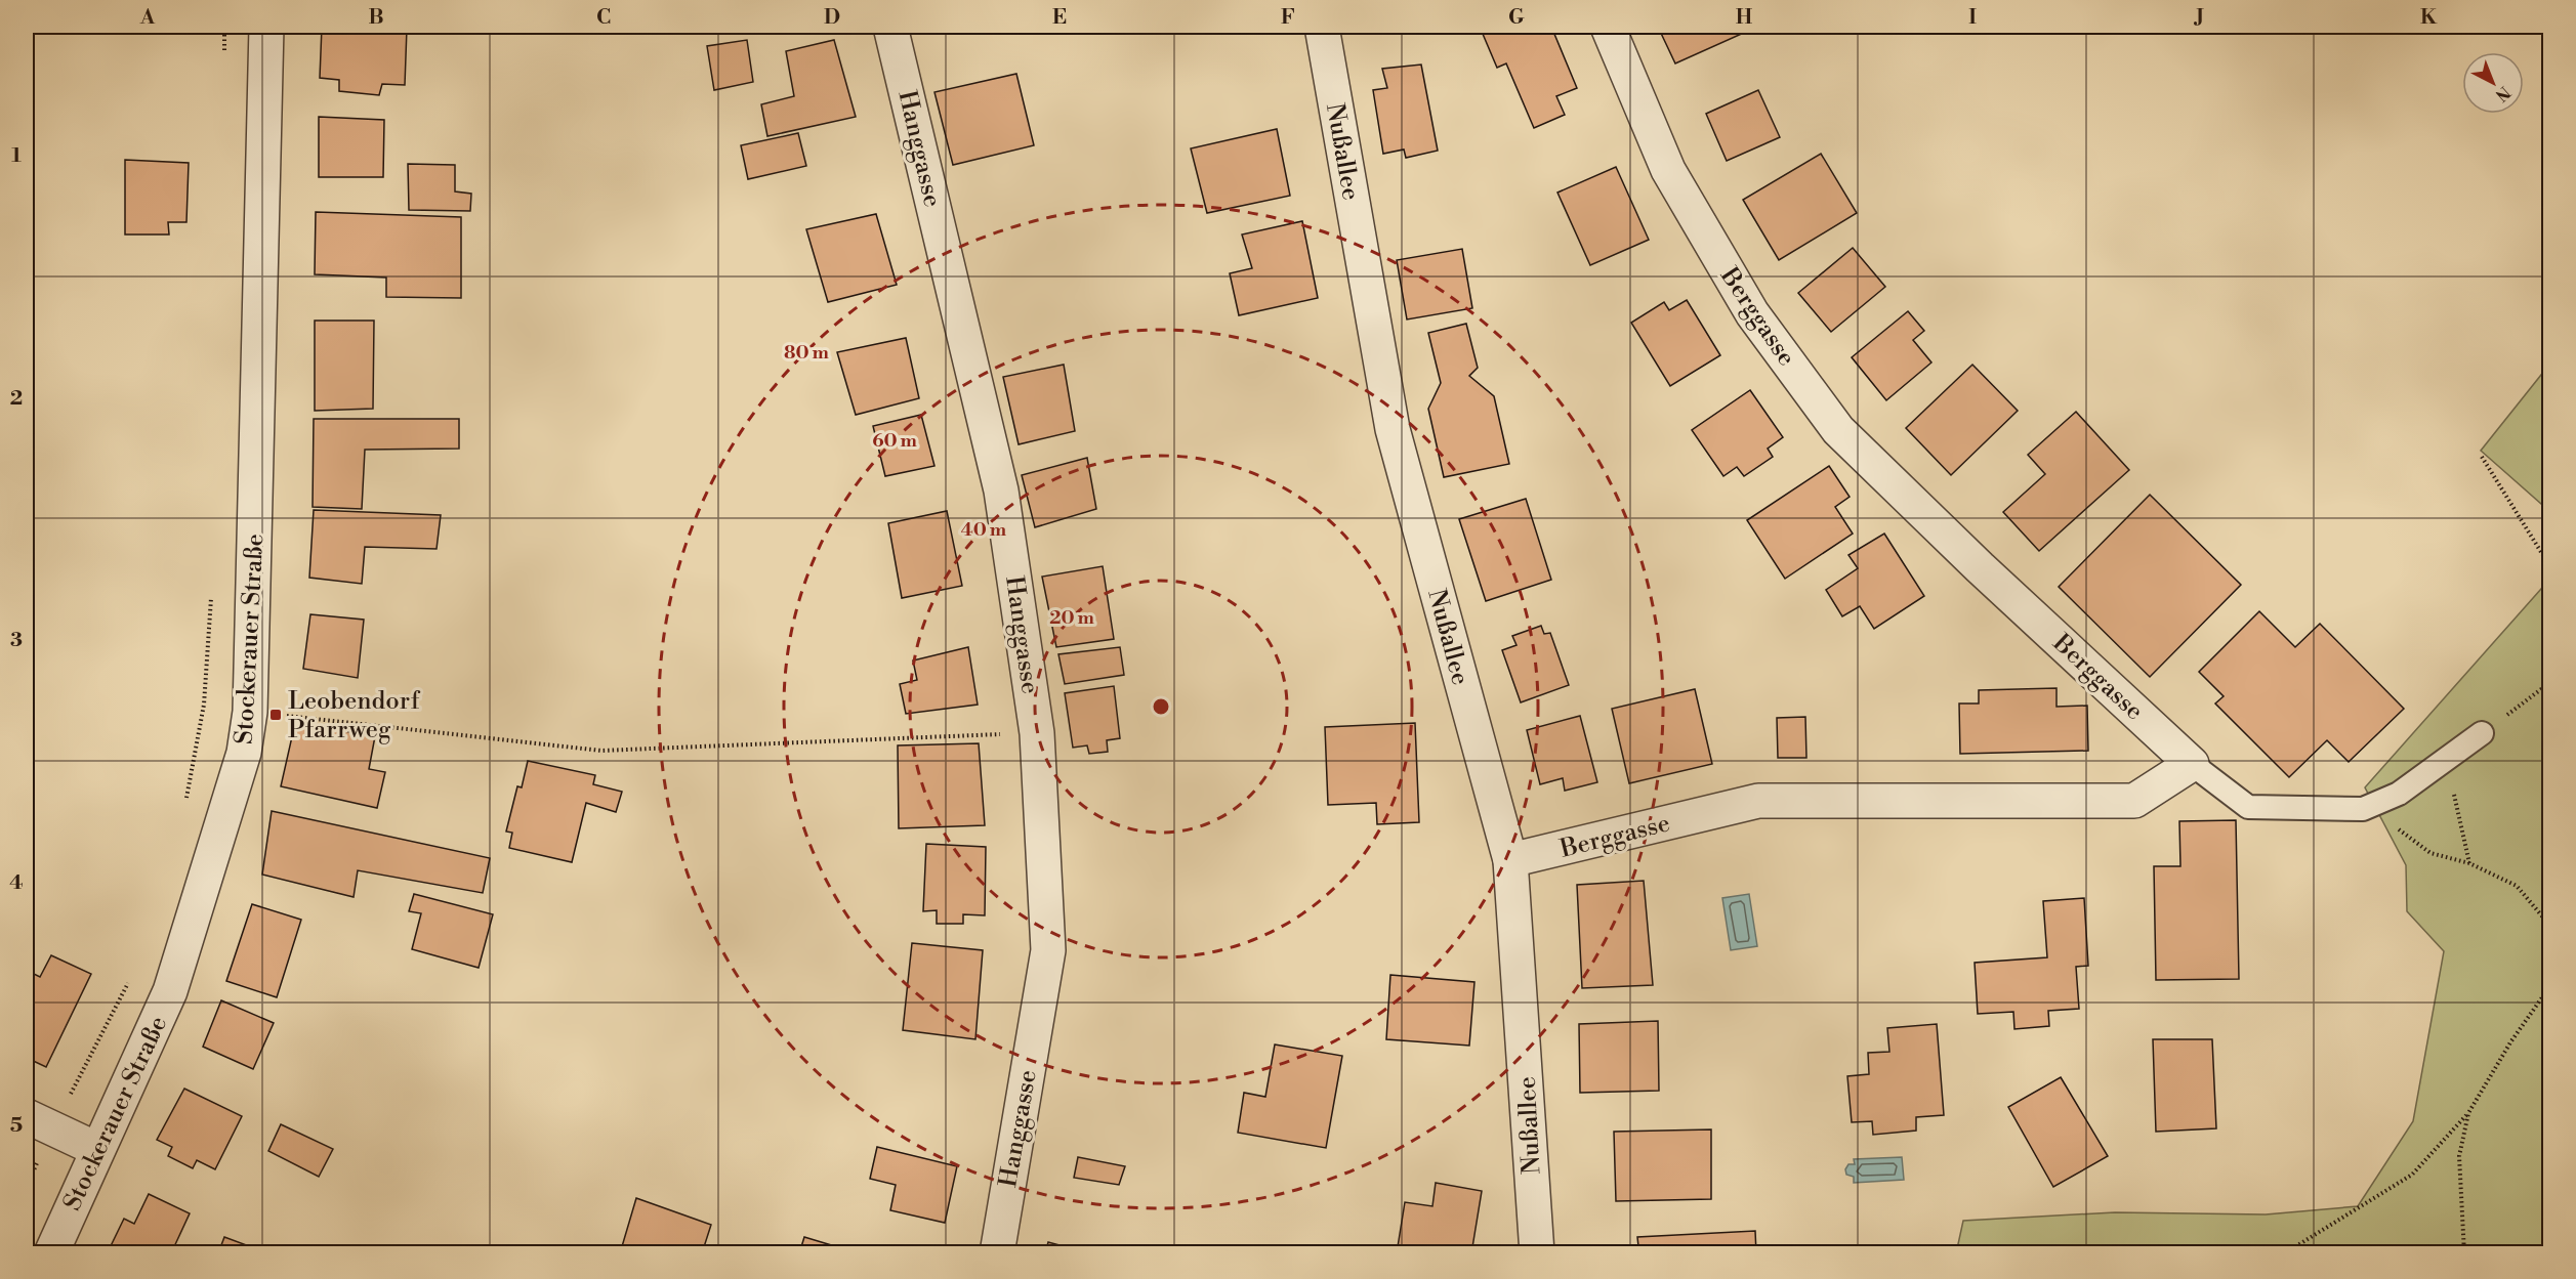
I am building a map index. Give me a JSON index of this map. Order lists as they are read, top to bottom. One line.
{"streets":{"street":["Hanggasse","Nußallee","Berggasse","Stockerauer Straße"]},"crossings":[["Nußallee","Berggasse"]],"places":{"transit":["Leobendorf Pfarrweg"]},"north":"bottom right","grid":{"columns":["A","B","C","D","E","F","G","H","I","J","K"],"rows":["1","2","3","4","5"]},"rings":["80 m","60 m","40 m","20 m"]}
